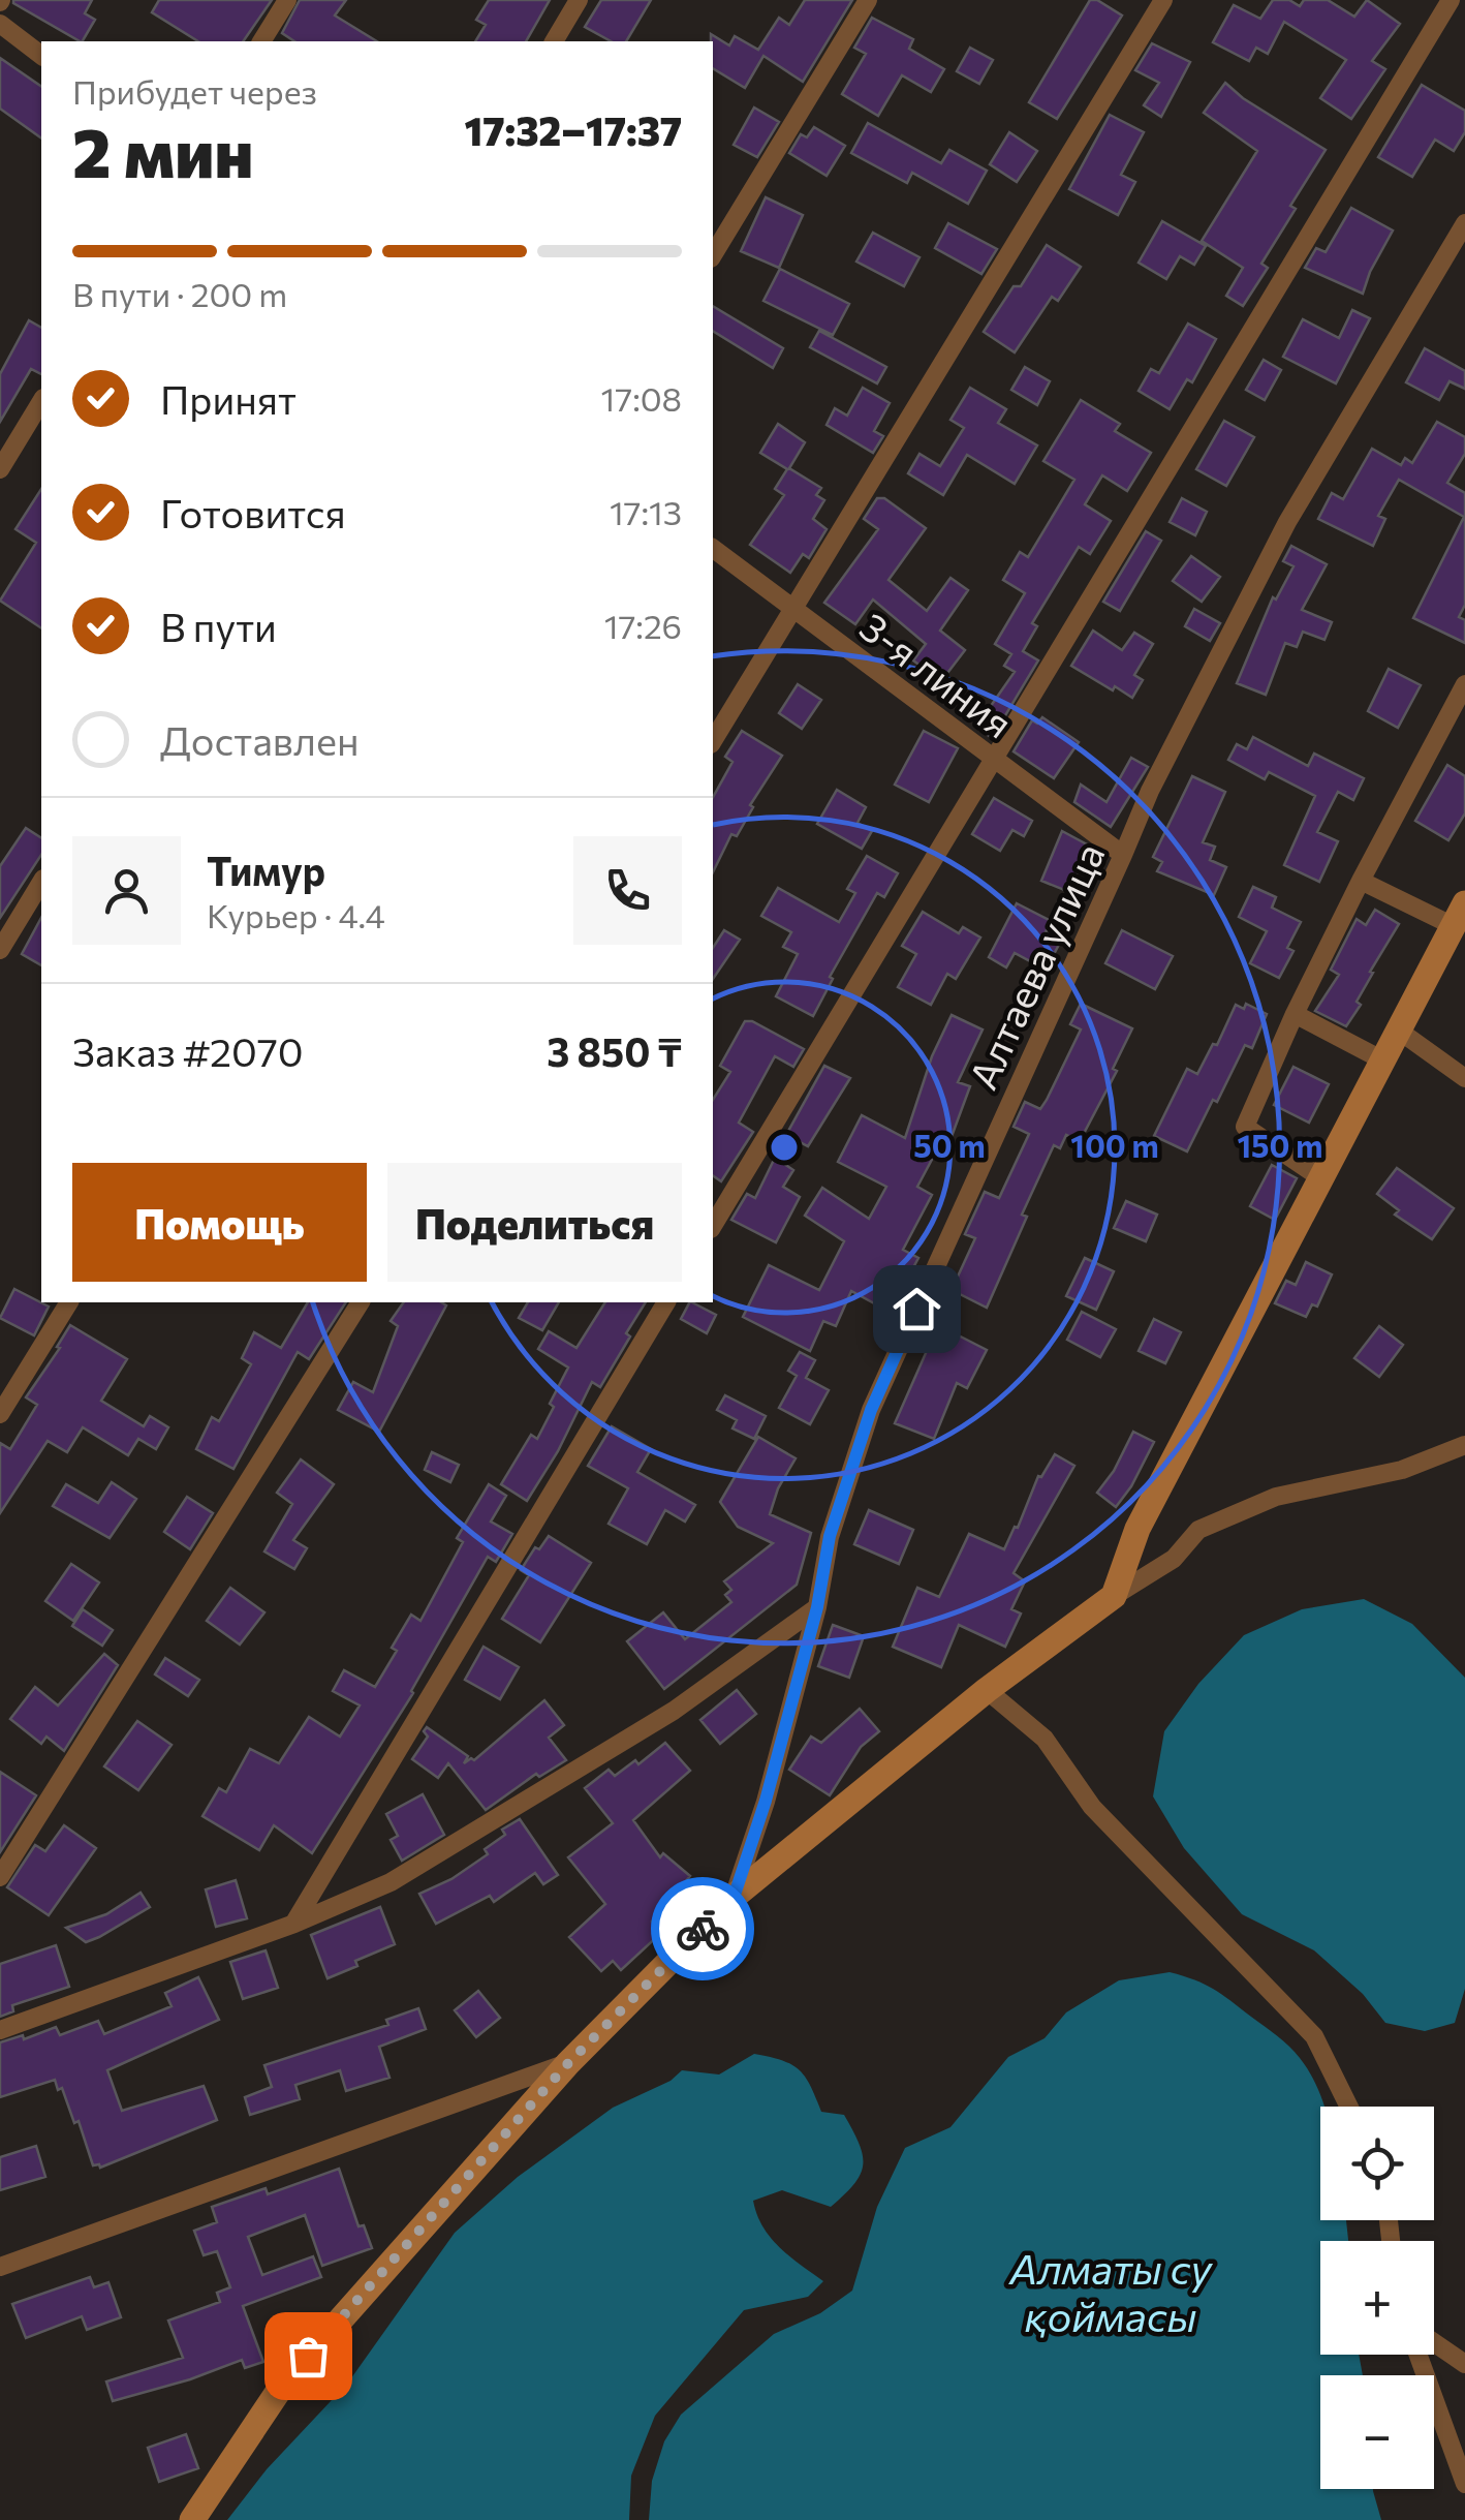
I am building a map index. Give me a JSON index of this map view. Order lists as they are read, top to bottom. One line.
{"streets":{"street":["3-я линия","Алтаева улица"]},"crossings":[["3-я линия","Алтаева улица"]],"water":["Алматы су қоймасы"],"page":{"heading":["2 мин","Прибудет через","17:32–17:37"],"panel":["Тимур","Курьер · 4.4","Заказ #2070","3 850 ₸"],"bar":"В пути · 200 m","list":[["Принят","17:08"],["Готовится","17:13"],["В пути","17:26"],"Доставлен"],"buttons":["Помощь","Поделиться"],"map_buttons":["+","−"]},"rings":["50 m","100 m","150 m"]}
